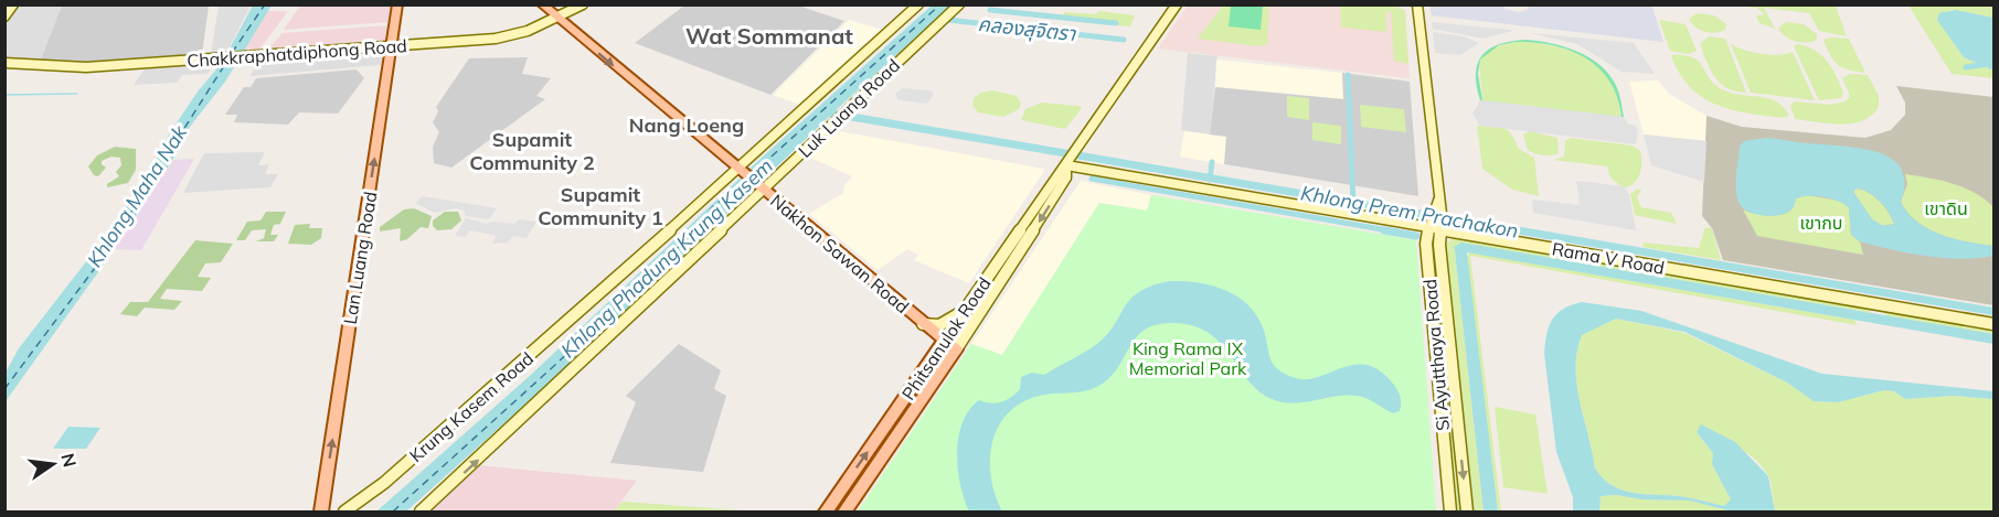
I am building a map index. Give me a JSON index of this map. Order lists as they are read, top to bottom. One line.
{"streets":{"main road":["Chakkraphatdiphong Road","Luk Luang Road","Nakhon Sawan Road","Lan Luang Road","Rama V Road","Phitsanulok Road","Si Ayutthaya Road","Krung Kasem Road"]},"crossings":[["Chakkraphatdiphong Road","Nakhon Sawan Road"],["Chakkraphatdiphong Road","Lan Luang Road"],["Luk Luang Road","Nakhon Sawan Road"],["Nakhon Sawan Road","Phitsanulok Road"],["Nakhon Sawan Road","Krung Kasem Road"],["Rama V Road","Phitsanulok Road"],["Rama V Road","Si Ayutthaya Road"]],"one_way":["Luk Luang Road","Nakhon Sawan Road","Lan Luang Road"],"districts":["Wat Sommanat","Nang Loeng","Supamit Community 2","Supamit Community 1"],"water":["คลองสุจิตรา","Khlong Maha Nak","Khlong Prem Prachakon","Khlong Phadung Krung Kasem"],"parks":["เขาดิน","เขากบ","King Rama IX Memorial Park"],"north":"right"}
